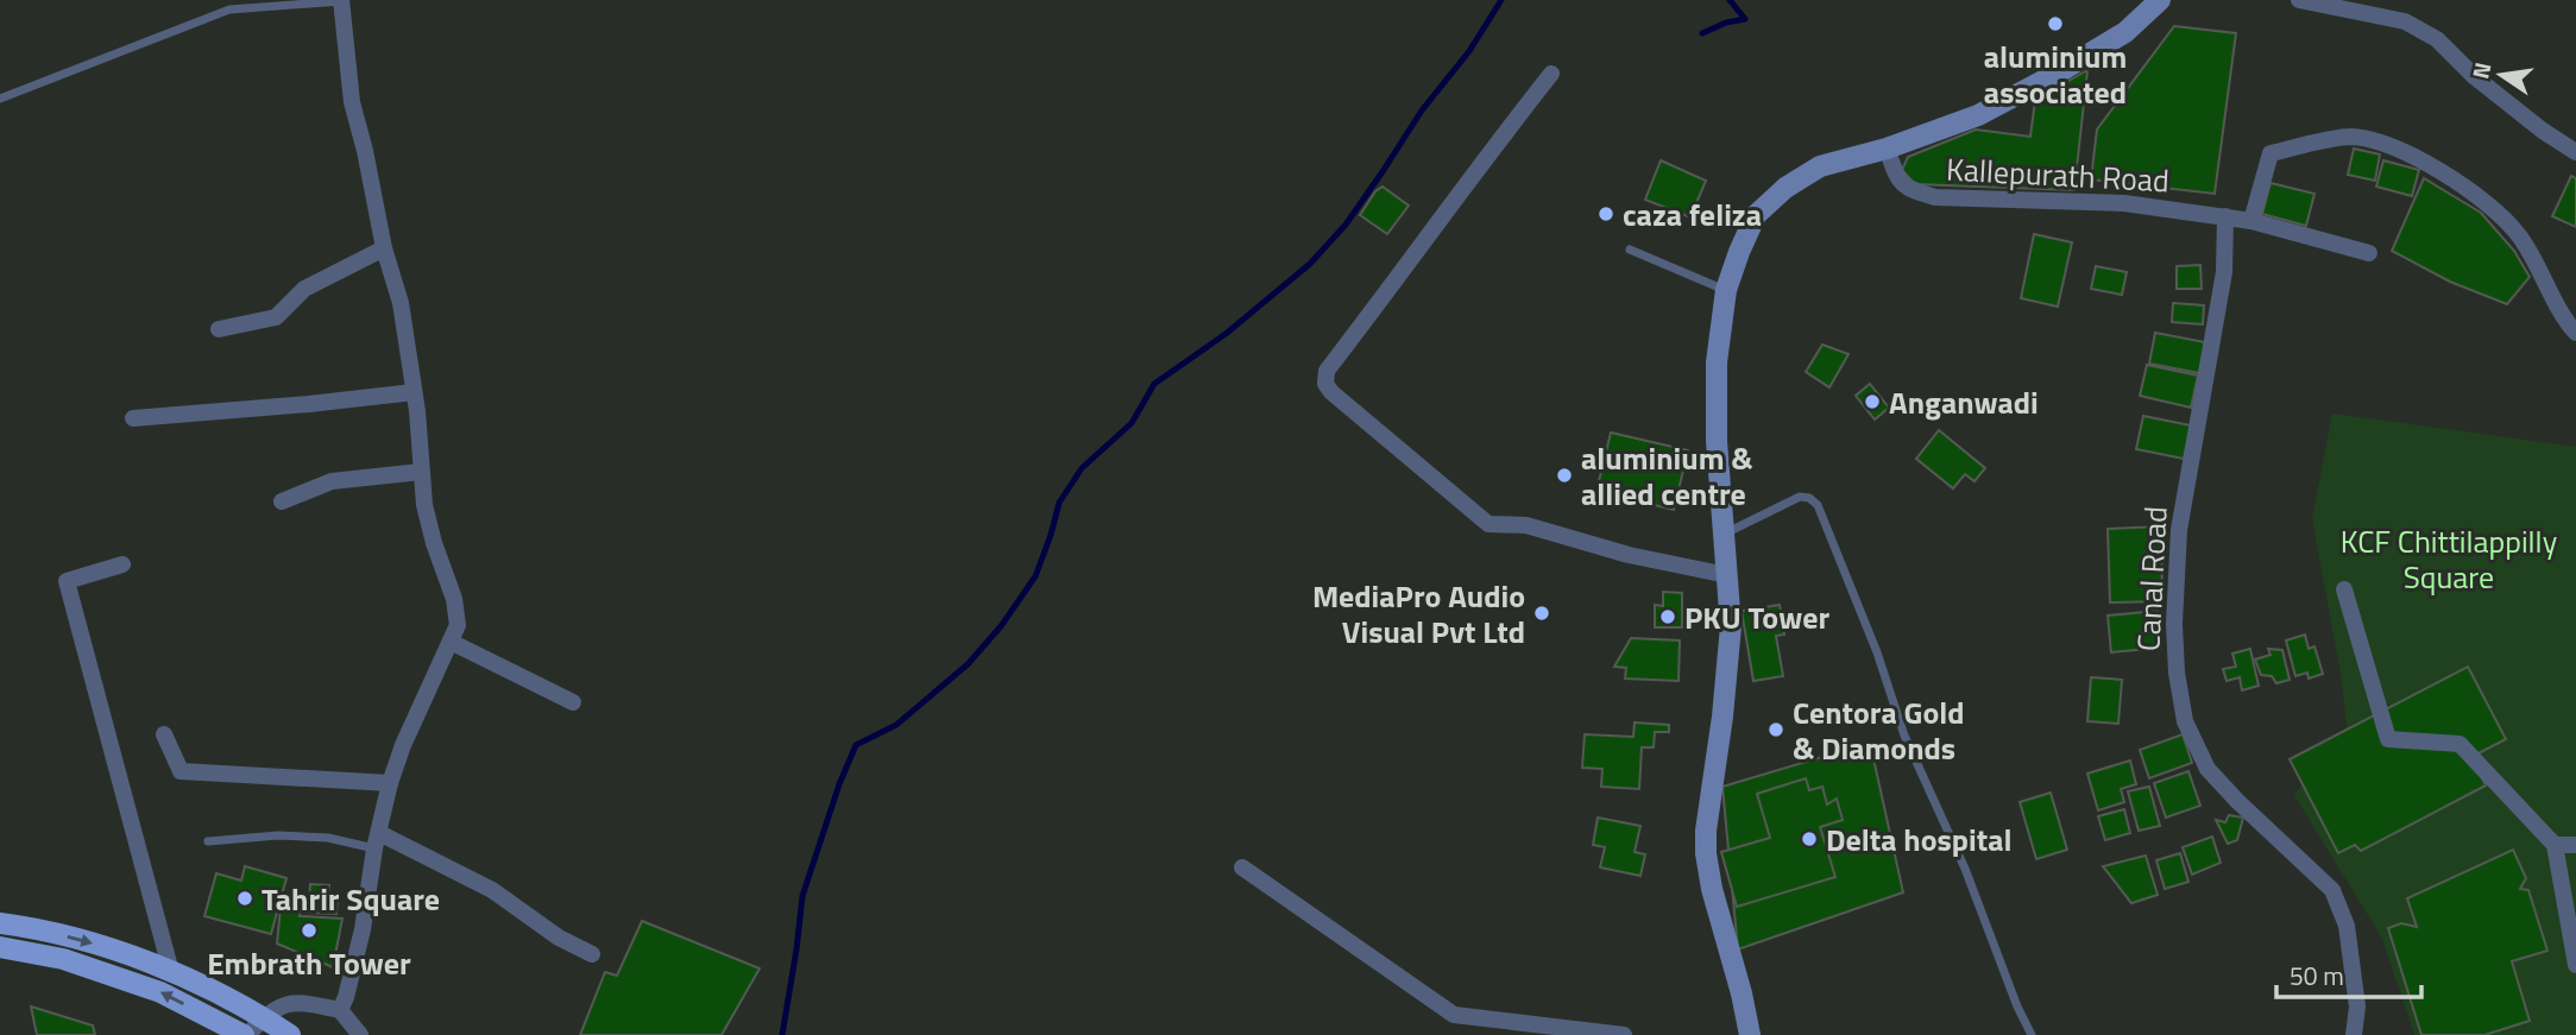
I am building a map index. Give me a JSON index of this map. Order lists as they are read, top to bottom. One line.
{"streets":{"street":["Kallepurath Road","Canal Road"]},"crossings":[["Kallepurath Road","Canal Road"]],"parks":["KCF Chittilappilly Square"],"places":["aluminium associated","caza feliza","Anganwadi","aluminium & allied centre","MediaPro Audio Visual Pvt Ltd","PKU Tower","Centora Gold & Diamonds","Delta hospital","Tahrir Square","Embrath Tower"],"scale_bar":"50 m","north":"left"}
